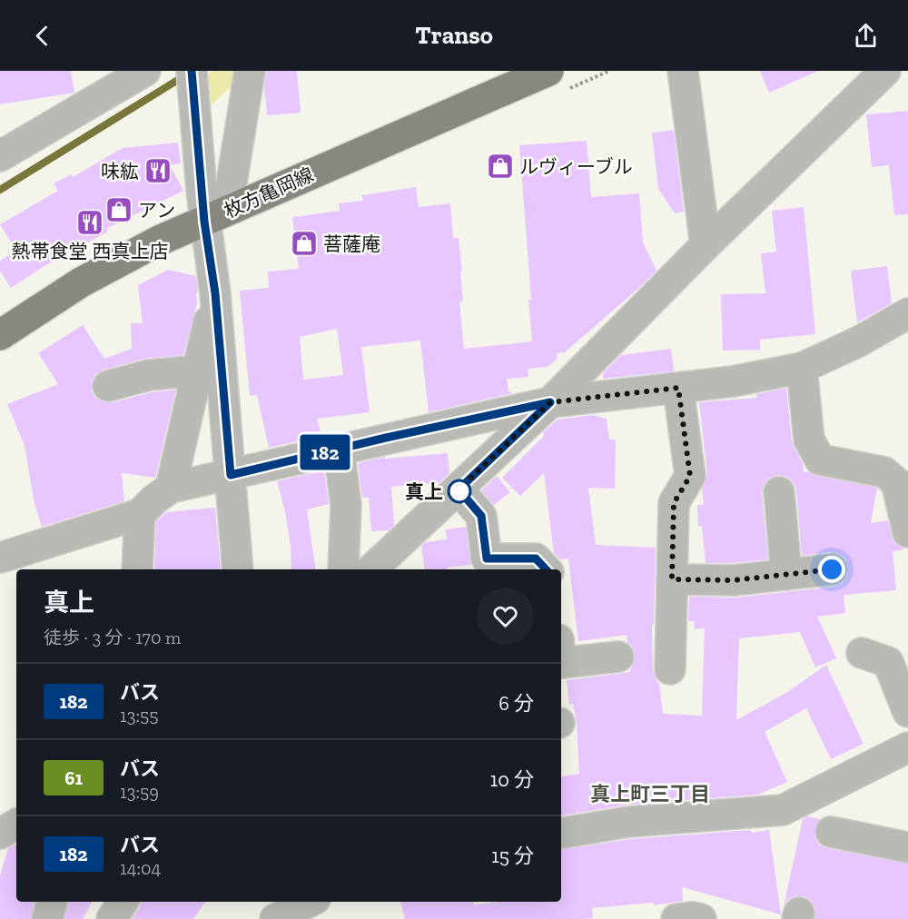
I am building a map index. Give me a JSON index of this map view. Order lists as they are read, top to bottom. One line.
{"streets":{"main road":["枚方亀岡線"]},"districts":["真上町三丁目"],"places":{"shop":["ルヴィーブル","アン","菩薩庵"],"restaurant":["味紘","熱帯食堂 西真上店"],"other":["真上"]},"lines":["bus line 182"],"page":{"header":"Transo","on_map":"182","heading":["真上","徒歩 · 3 分 · 170 m"],"list":[{"mark":"182","name":"バス","note":"13:55","value":"6 分"},{"mark":"61","name":"バス","note":"13:59","value":"10 分"},{"mark":"182","name":"バス","note":"14:04","value":"15 分"}]}}
